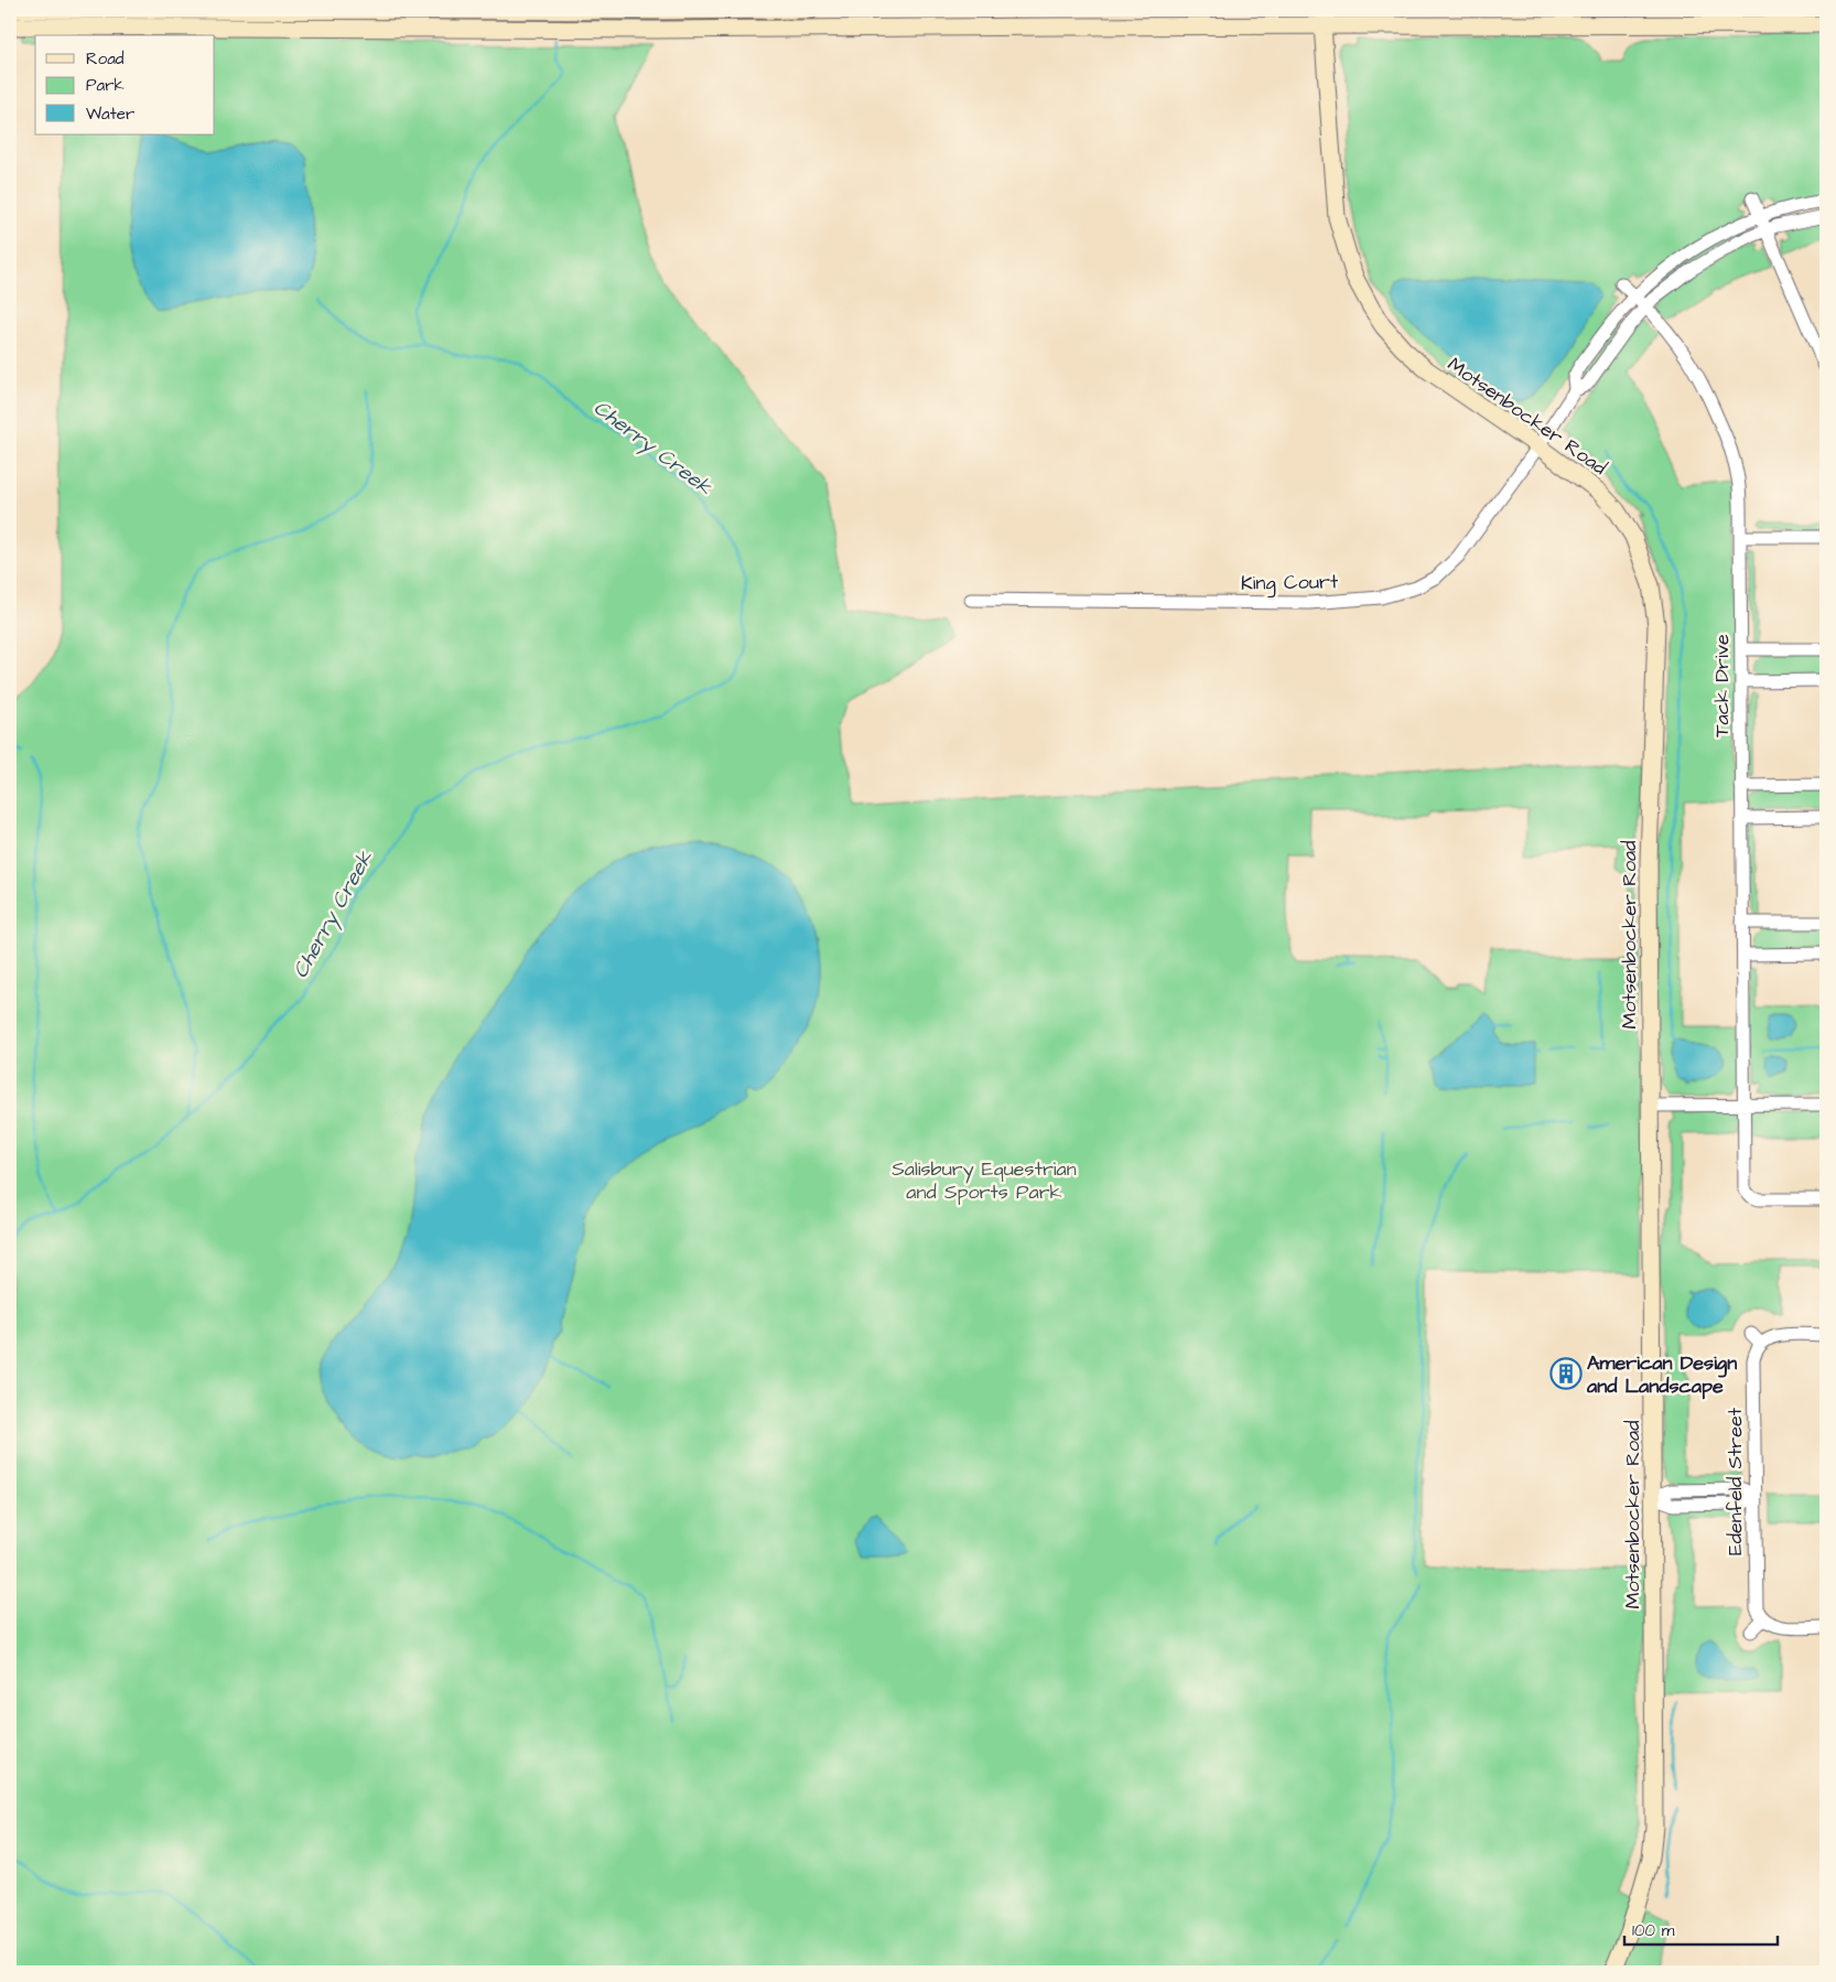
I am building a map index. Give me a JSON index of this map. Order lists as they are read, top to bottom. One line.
{"streets":{"main road":["Motsenbocker Road"],"street":["King Court","Tack Drive","Edenfeld Street"]},"crossings":[["Motsenbocker Road","King Court"]],"water":["Cherry Creek"],"parks":["Salisbury Equestrian and Sports Park"],"places":{"building":["American Design and Landscape"]},"legend":["Road","Park","Water"],"scale_bar":"100 m"}
